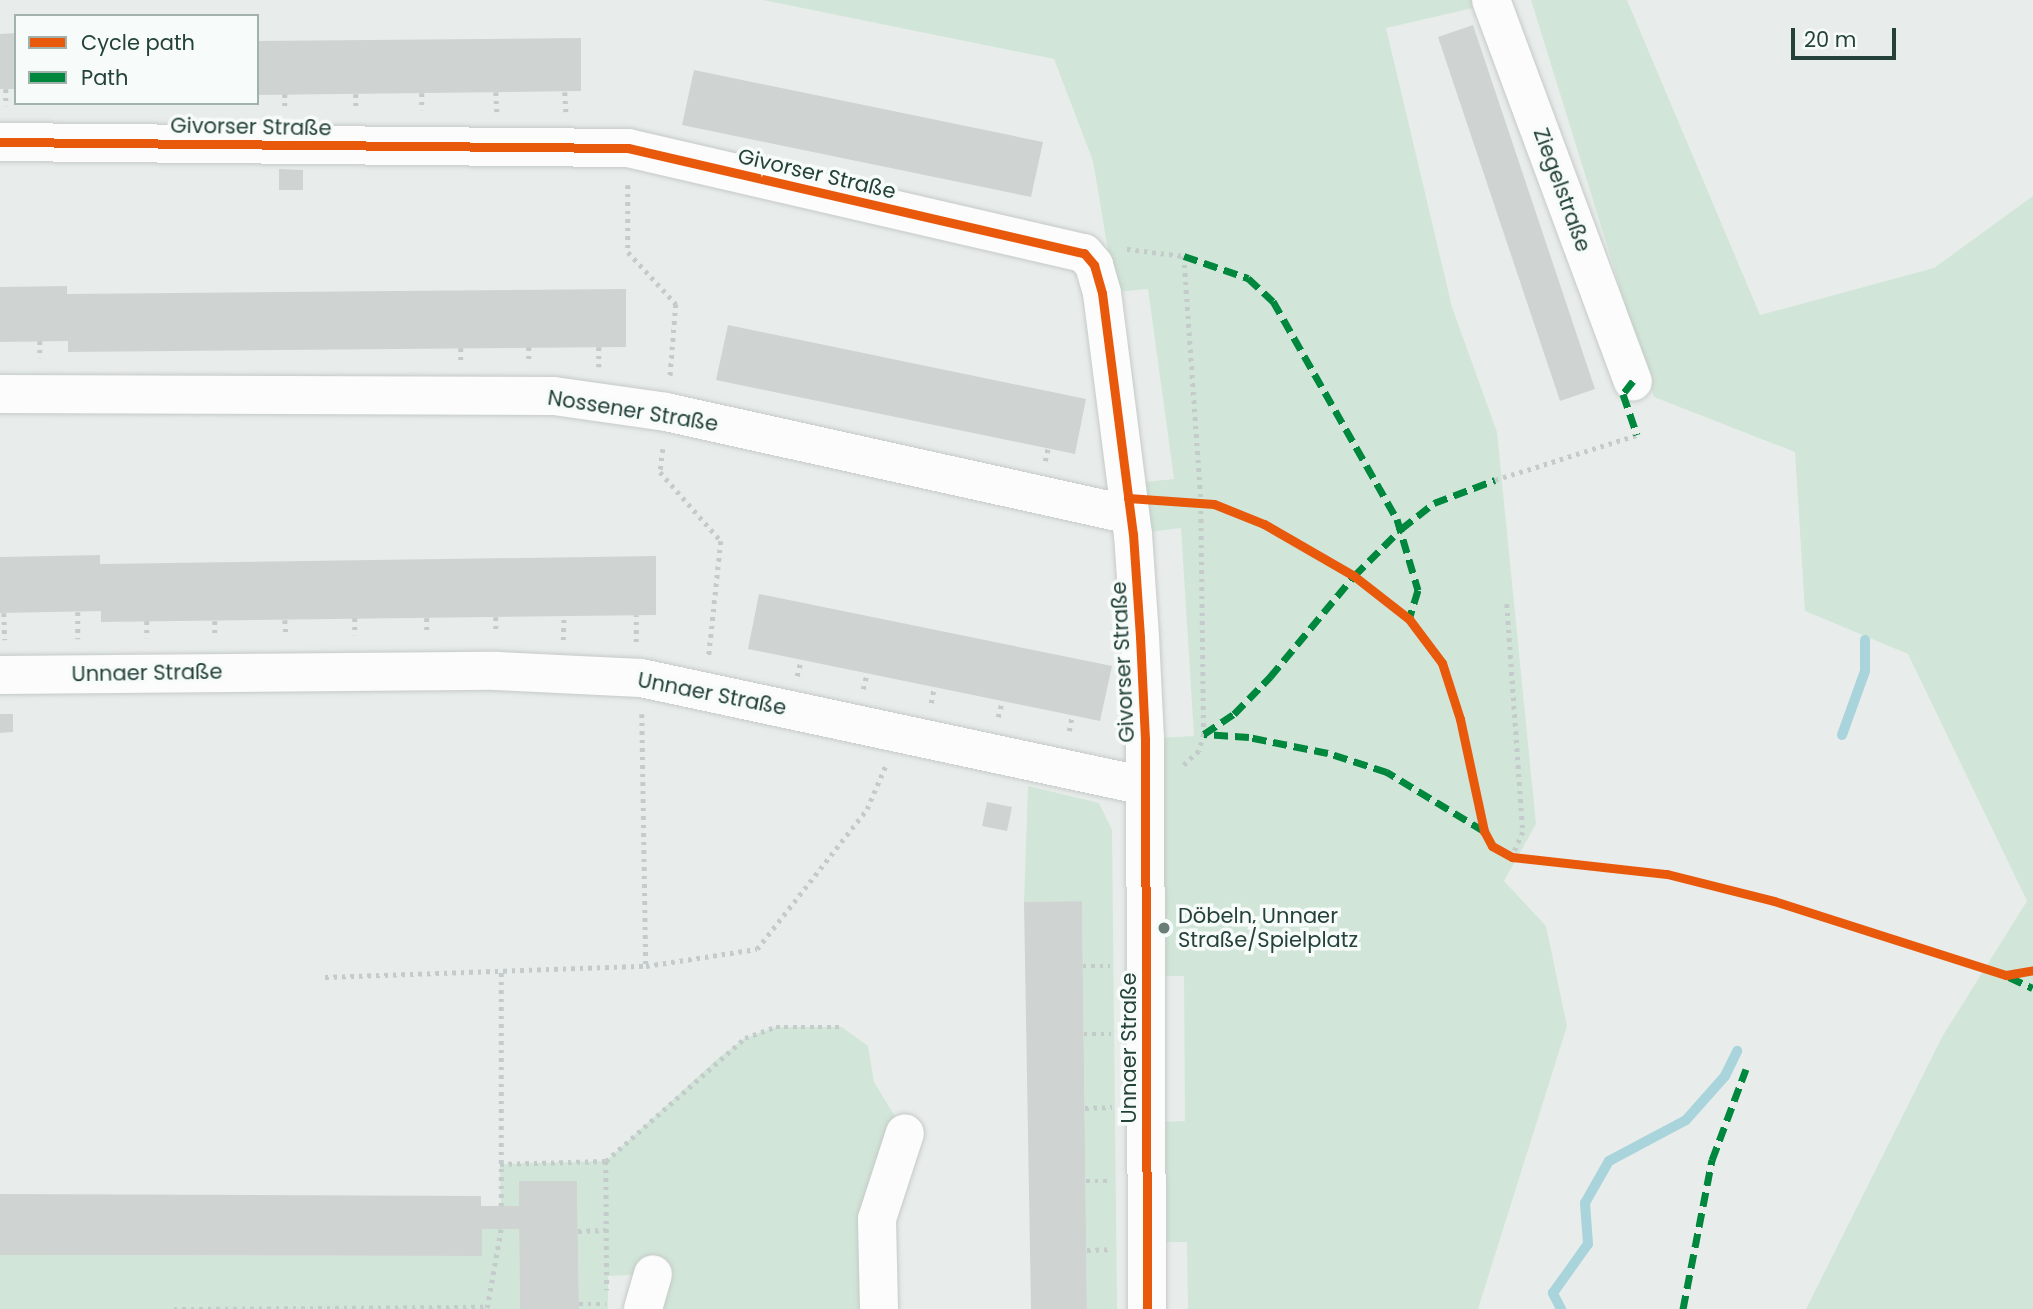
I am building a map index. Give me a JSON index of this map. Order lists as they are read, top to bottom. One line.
{"streets":{"street":["Givorser Straße","Ziegelstraße","Nossener Straße","Unnaer Straße"]},"crossings":[["Givorser Straße","Nossener Straße"],["Givorser Straße","Unnaer Straße"]],"places":["Döbeln, Unnaer Straße/Spielplatz"],"legend":["Cycle path","Path"],"scale_bar":"20 m"}
